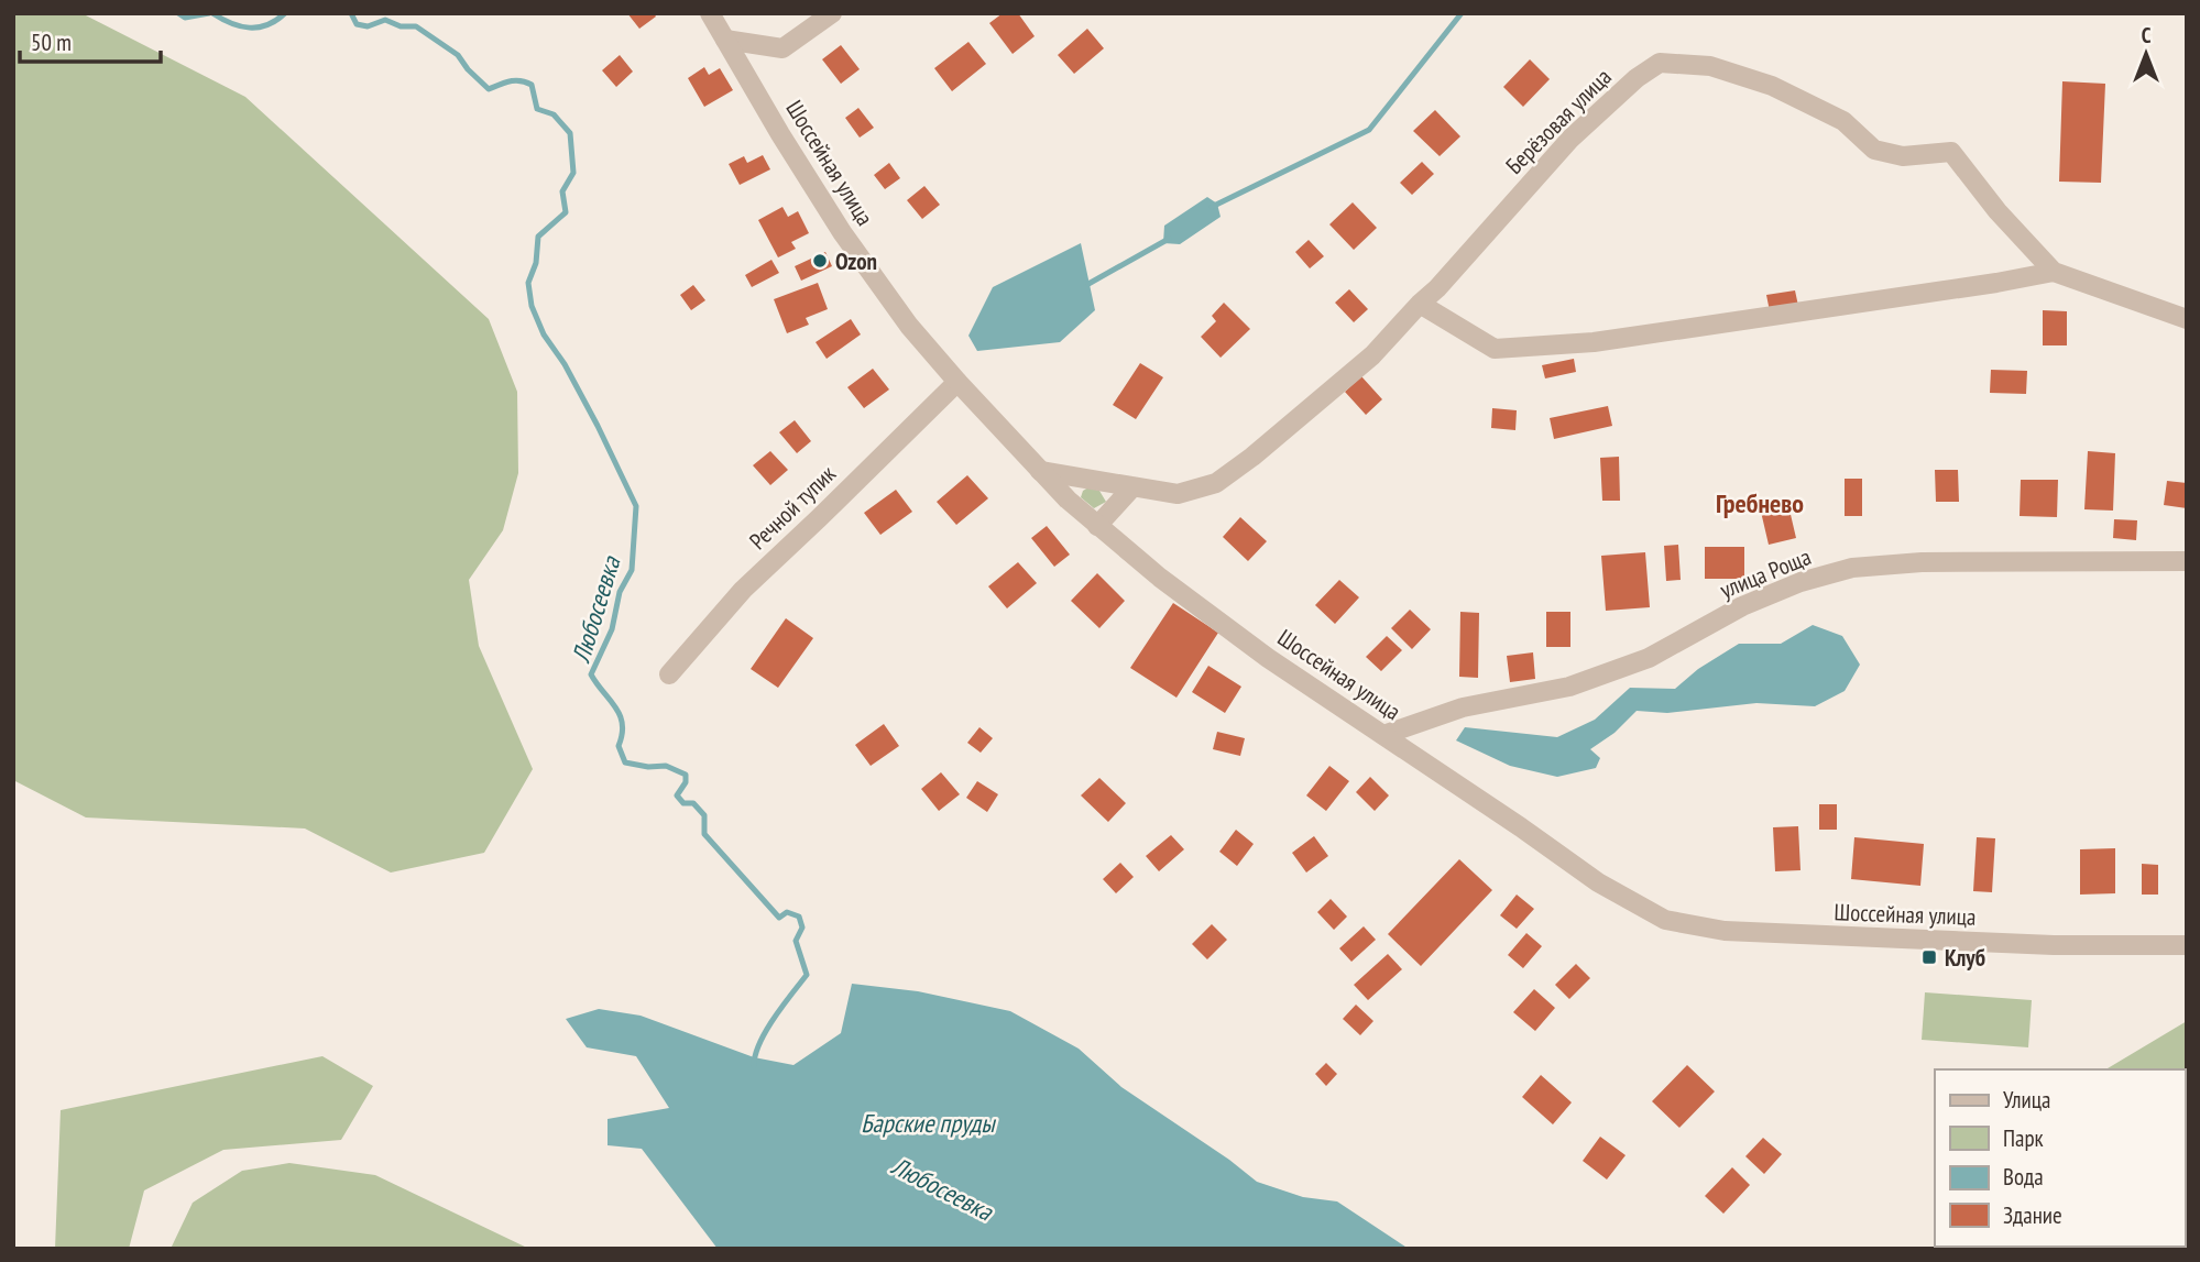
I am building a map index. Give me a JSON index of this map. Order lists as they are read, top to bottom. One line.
{"streets":{"street":["Берёзовая улица","Шоссейная улица","Речной тупик","улица Роща"]},"crossings":[["Берёзовая улица","Шоссейная улица"],["Шоссейная улица","Речной тупик"],["Шоссейная улица","улица Роща"]],"districts":["Гребнево"],"water":["Любосеевка","Барские пруды"],"places":{"other":["Ozon"],"transit":["Клуб"]},"legend":["Улица","Парк","Вода","Здание"],"scale_bar":"50 m","north":"top"}
